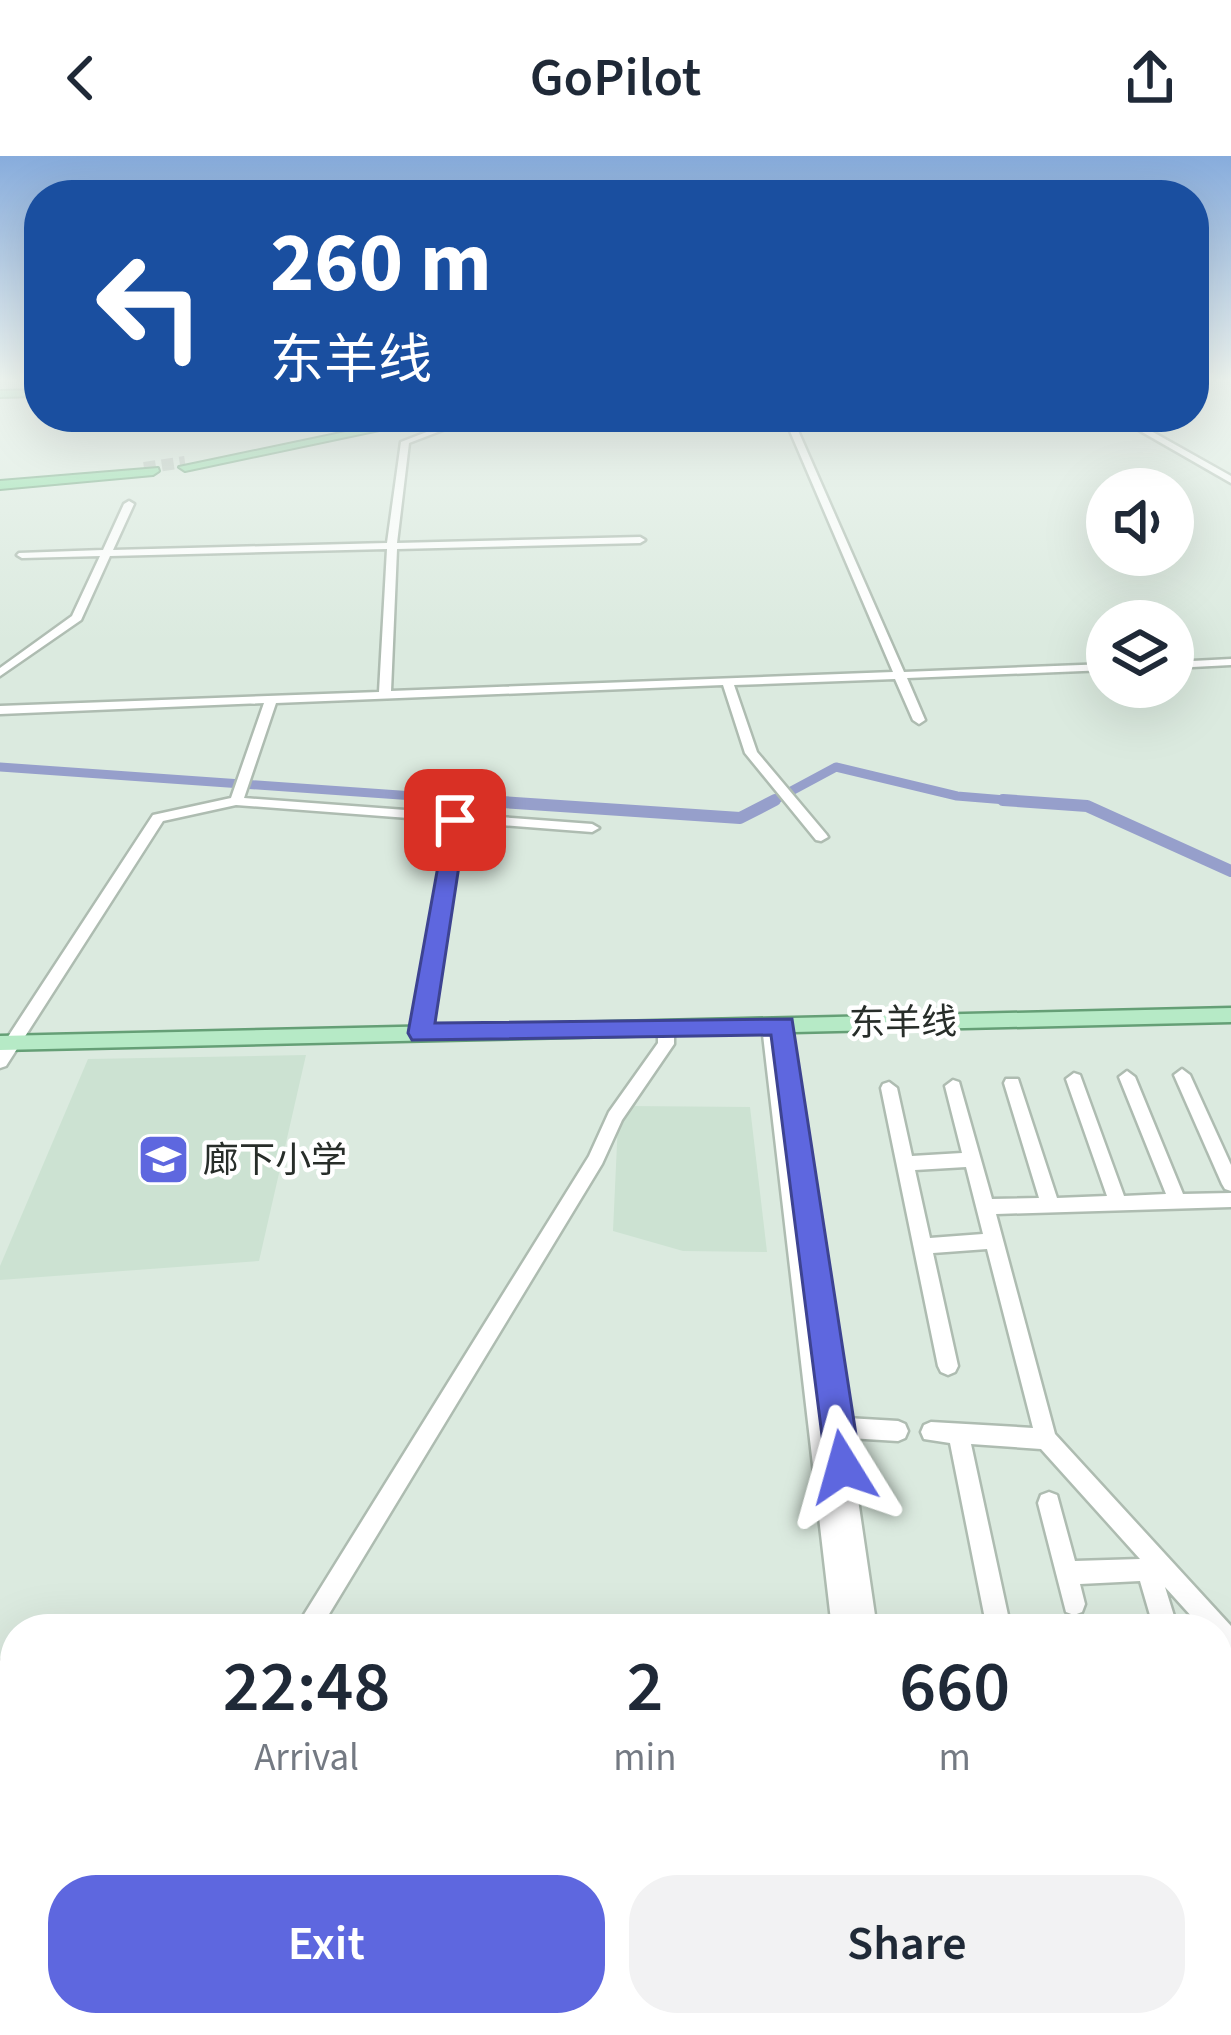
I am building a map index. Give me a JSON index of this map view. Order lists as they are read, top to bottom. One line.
{"streets":{"main road":["东羊线"]},"places":{"school or university":["廊下小学"]},"page":{"header":"GoPilot","turn":["260 m","东羊线"],"eta":["22:48","Arrival","2","min","660","m"],"buttons":["Exit","Share"]}}
